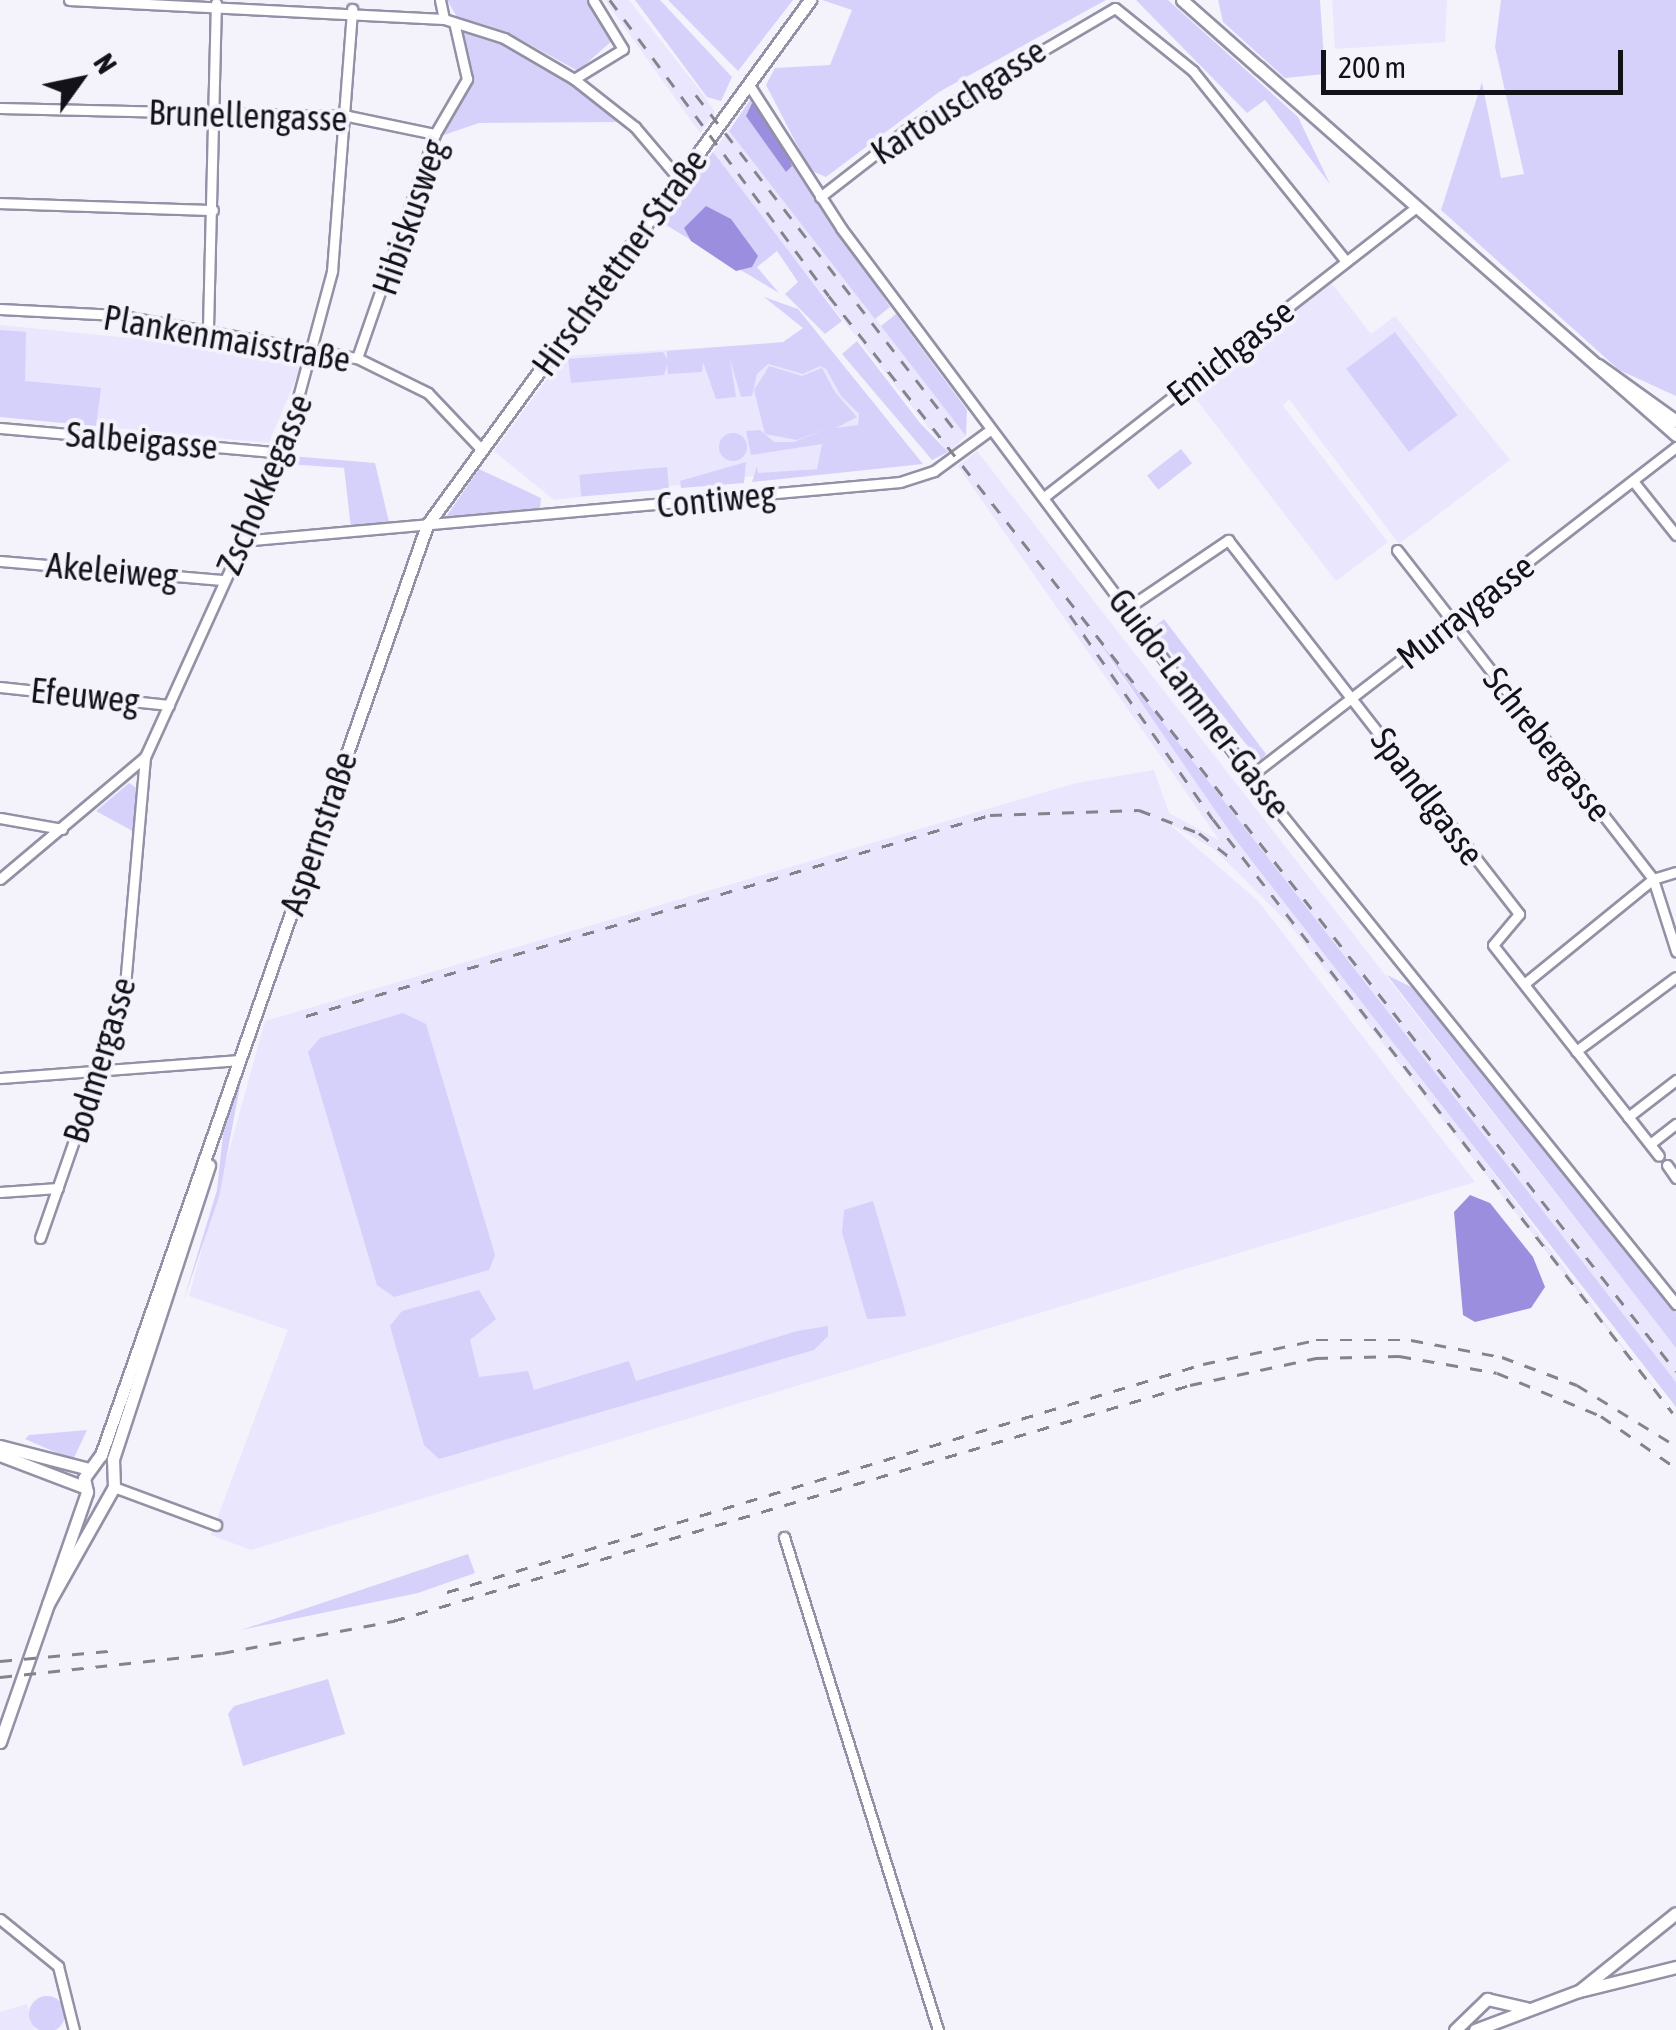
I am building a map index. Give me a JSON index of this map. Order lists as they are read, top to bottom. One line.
{"streets":{"main road":["Hirschstettner Straße","Aspernstraße"],"street":["Kartouschgasse","Brunellengasse","Hibiskusweg","Plankenmaisstraße","Emichgasse","Salbeigasse","Zschokkegasse","Contiweg","Akeleiweg","Murraygasse","Efeuweg","Guido-Lammer-Gasse","Schrebergasse","Spandlgasse","Bodmergasse"]},"crossings":[["Kartouschgasse","Emichgasse"],["Kartouschgasse","Guido-Lammer-Gasse"],["Brunellengasse","Hibiskusweg"],["Brunellengasse","Zschokkegasse"],["Hibiskusweg","Plankenmaisstraße"],["Hirschstettner Straße","Plankenmaisstraße"],["Hirschstettner Straße","Contiweg"],["Hirschstettner Straße","Guido-Lammer-Gasse"],["Hirschstettner Straße","Aspernstraße"],["Plankenmaisstraße","Zschokkegasse"],["Emichgasse","Guido-Lammer-Gasse"],["Salbeigasse","Zschokkegasse"],["Zschokkegasse","Contiweg"],["Zschokkegasse","Akeleiweg"],["Zschokkegasse","Efeuweg"],["Zschokkegasse","Bodmergasse"],["Contiweg","Guido-Lammer-Gasse"],["Contiweg","Aspernstraße"],["Murraygasse","Guido-Lammer-Gasse"],["Murraygasse","Schrebergasse"],["Murraygasse","Spandlgasse"],["Guido-Lammer-Gasse","Spandlgasse"]],"scale_bar":"200 m","north":"top right"}
